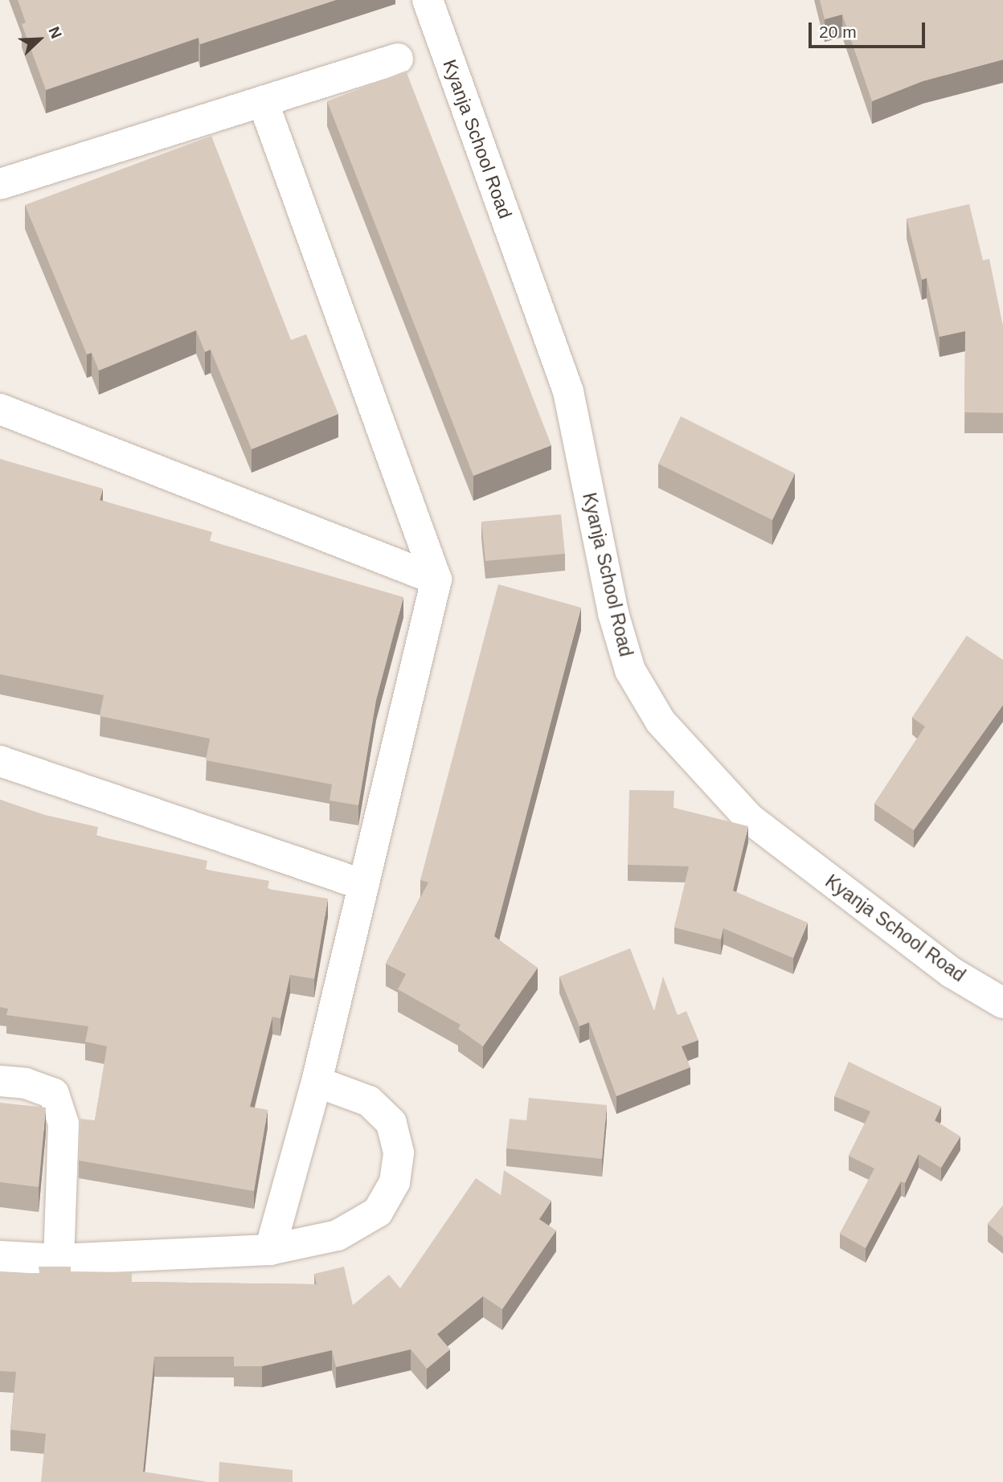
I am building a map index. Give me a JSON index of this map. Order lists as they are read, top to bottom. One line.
{"streets":{"street":["Kyanja School Road"]},"scale_bar":"20 m","north":"top right"}
